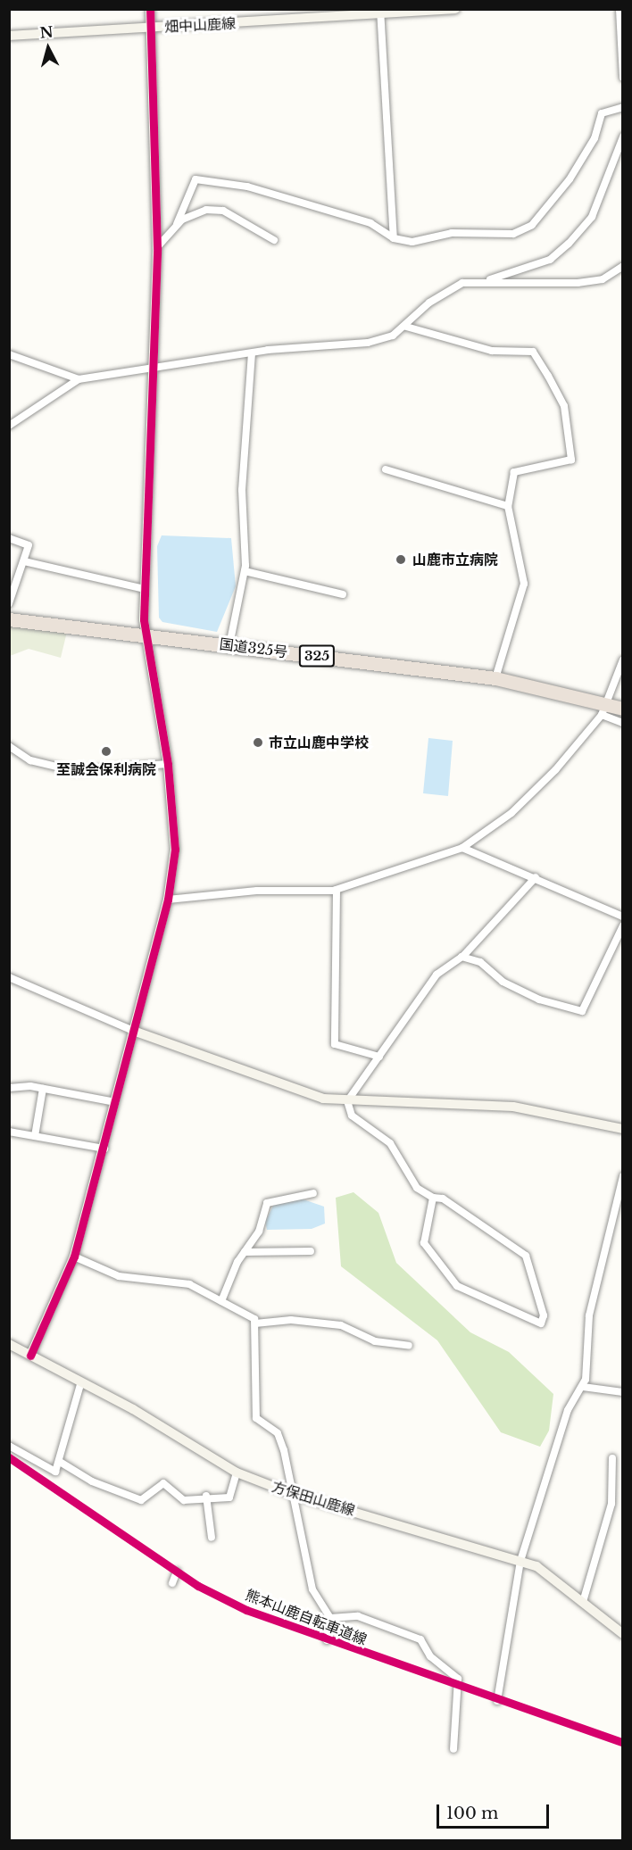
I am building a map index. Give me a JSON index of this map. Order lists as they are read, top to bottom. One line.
{"streets":{"highway":["国道325号","325"],"street":["畑中山鹿線","方保田山鹿線"],"cycle path":["熊本山鹿自転車道線"]},"places":["山鹿市立病院","市立山鹿中学校","至誠会保利病院"],"scale_bar":"100 m","north":"top"}
